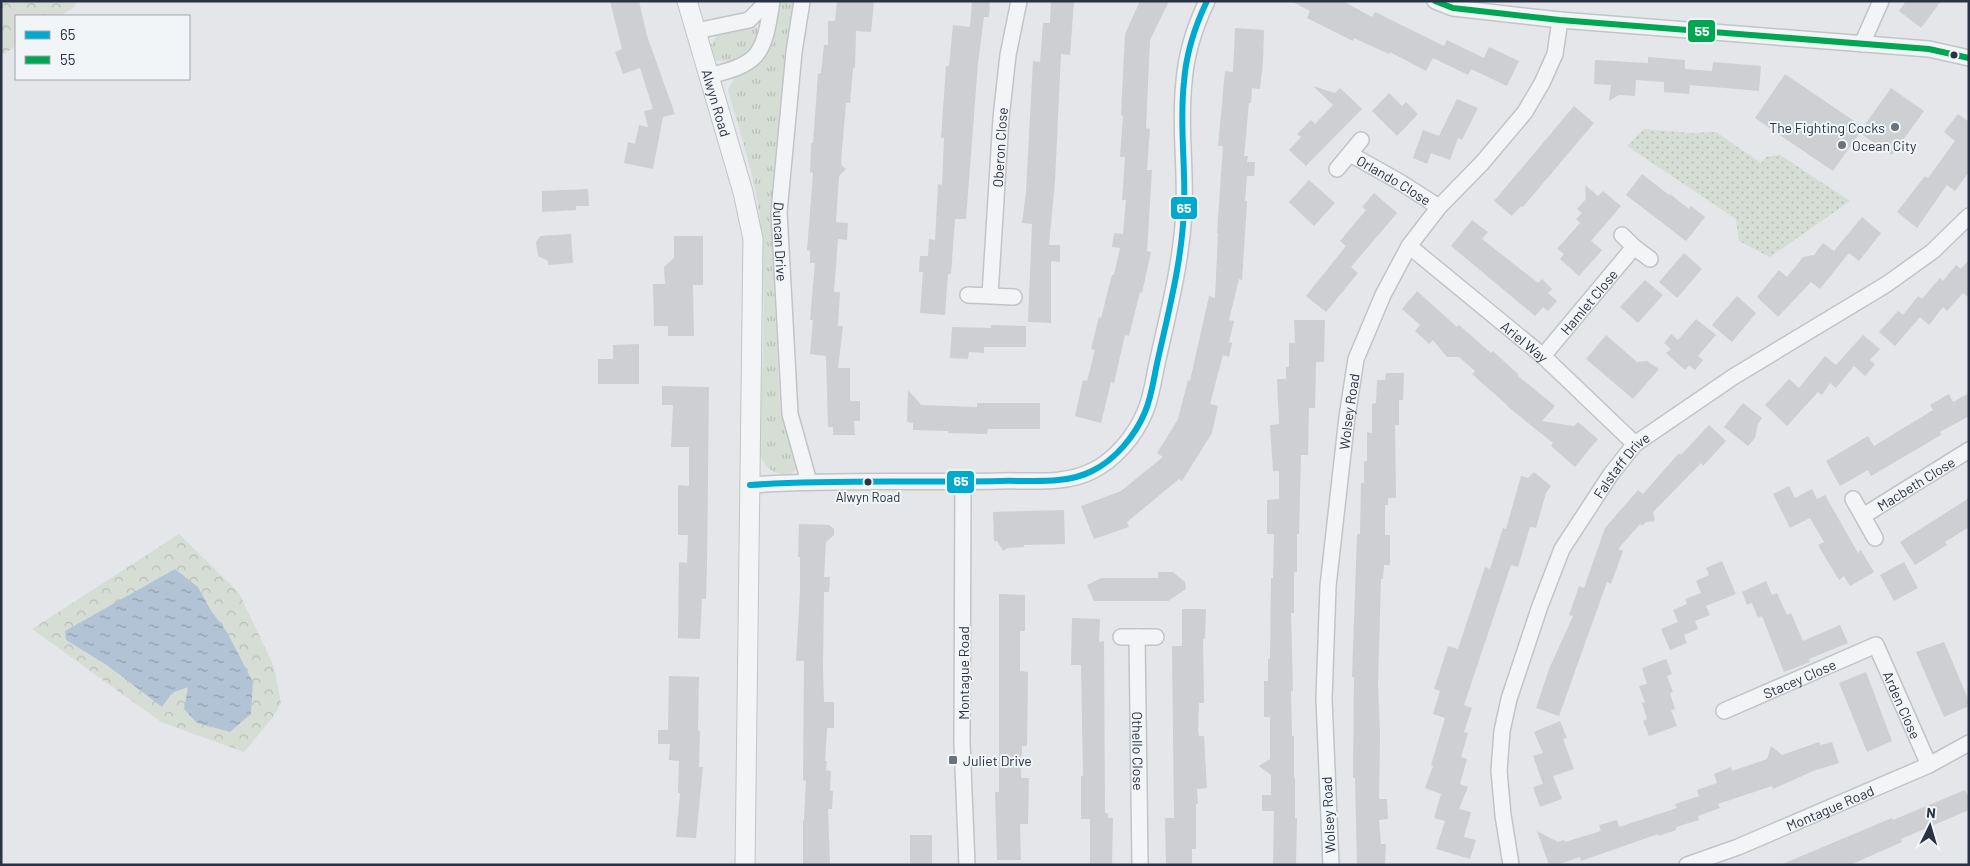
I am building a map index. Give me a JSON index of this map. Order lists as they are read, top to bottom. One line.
{"streets":{"street":["Alwyn Road","Oberon Close","Orlando Close","Duncan Drive","Hamlet Close","Ariel Way","Wolsey Road","Falstaff Drive","Macbeth Close","Montague Road","Stacey Close","Arden Close","Othello Close"]},"crossings":[["Orlando Close","Wolsey Road"],["Hamlet Close","Ariel Way"],["Ariel Way","Wolsey Road"],["Ariel Way","Falstaff Drive"],["Montague Road","Arden Close"],["Stacey Close","Arden Close"]],"places":{"other":["The Fighting Cocks","Ocean City","Alwyn Road"],"transit":["Juliet Drive"]},"lines":["transit line 65","transit line 55"],"legend":["65","55"],"north":"top"}
